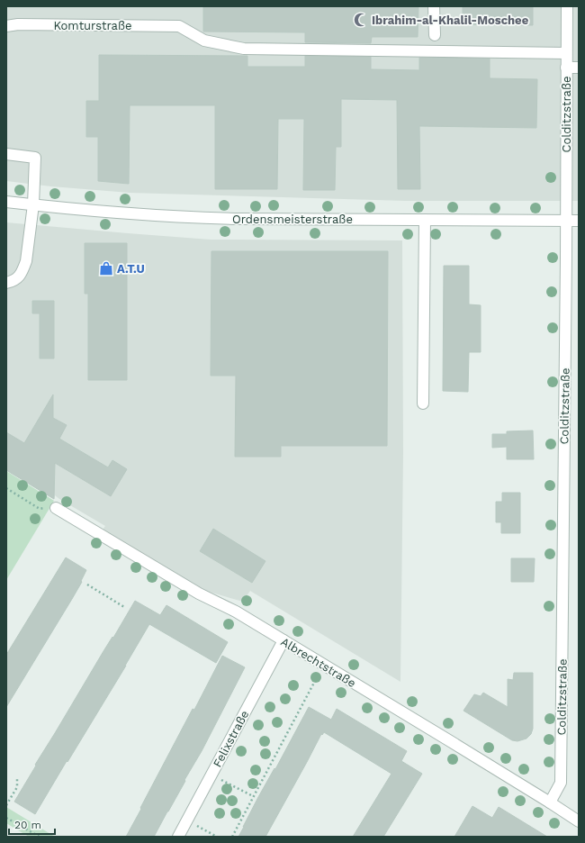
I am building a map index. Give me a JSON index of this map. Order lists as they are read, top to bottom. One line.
{"streets":{"street":["Komturstraße","Colditzstraße","Ordensmeisterstraße","Albrechtstraße","Felixstraße"]},"crossings":[["Komturstraße","Colditzstraße"],["Colditzstraße","Ordensmeisterstraße"],["Colditzstraße","Albrechtstraße"],["Albrechtstraße","Felixstraße"]],"places":{"mosque":["Ibrahim-al-Khalil-Moschee"],"shop":["A.T.U"]},"scale_bar":"20 m"}
